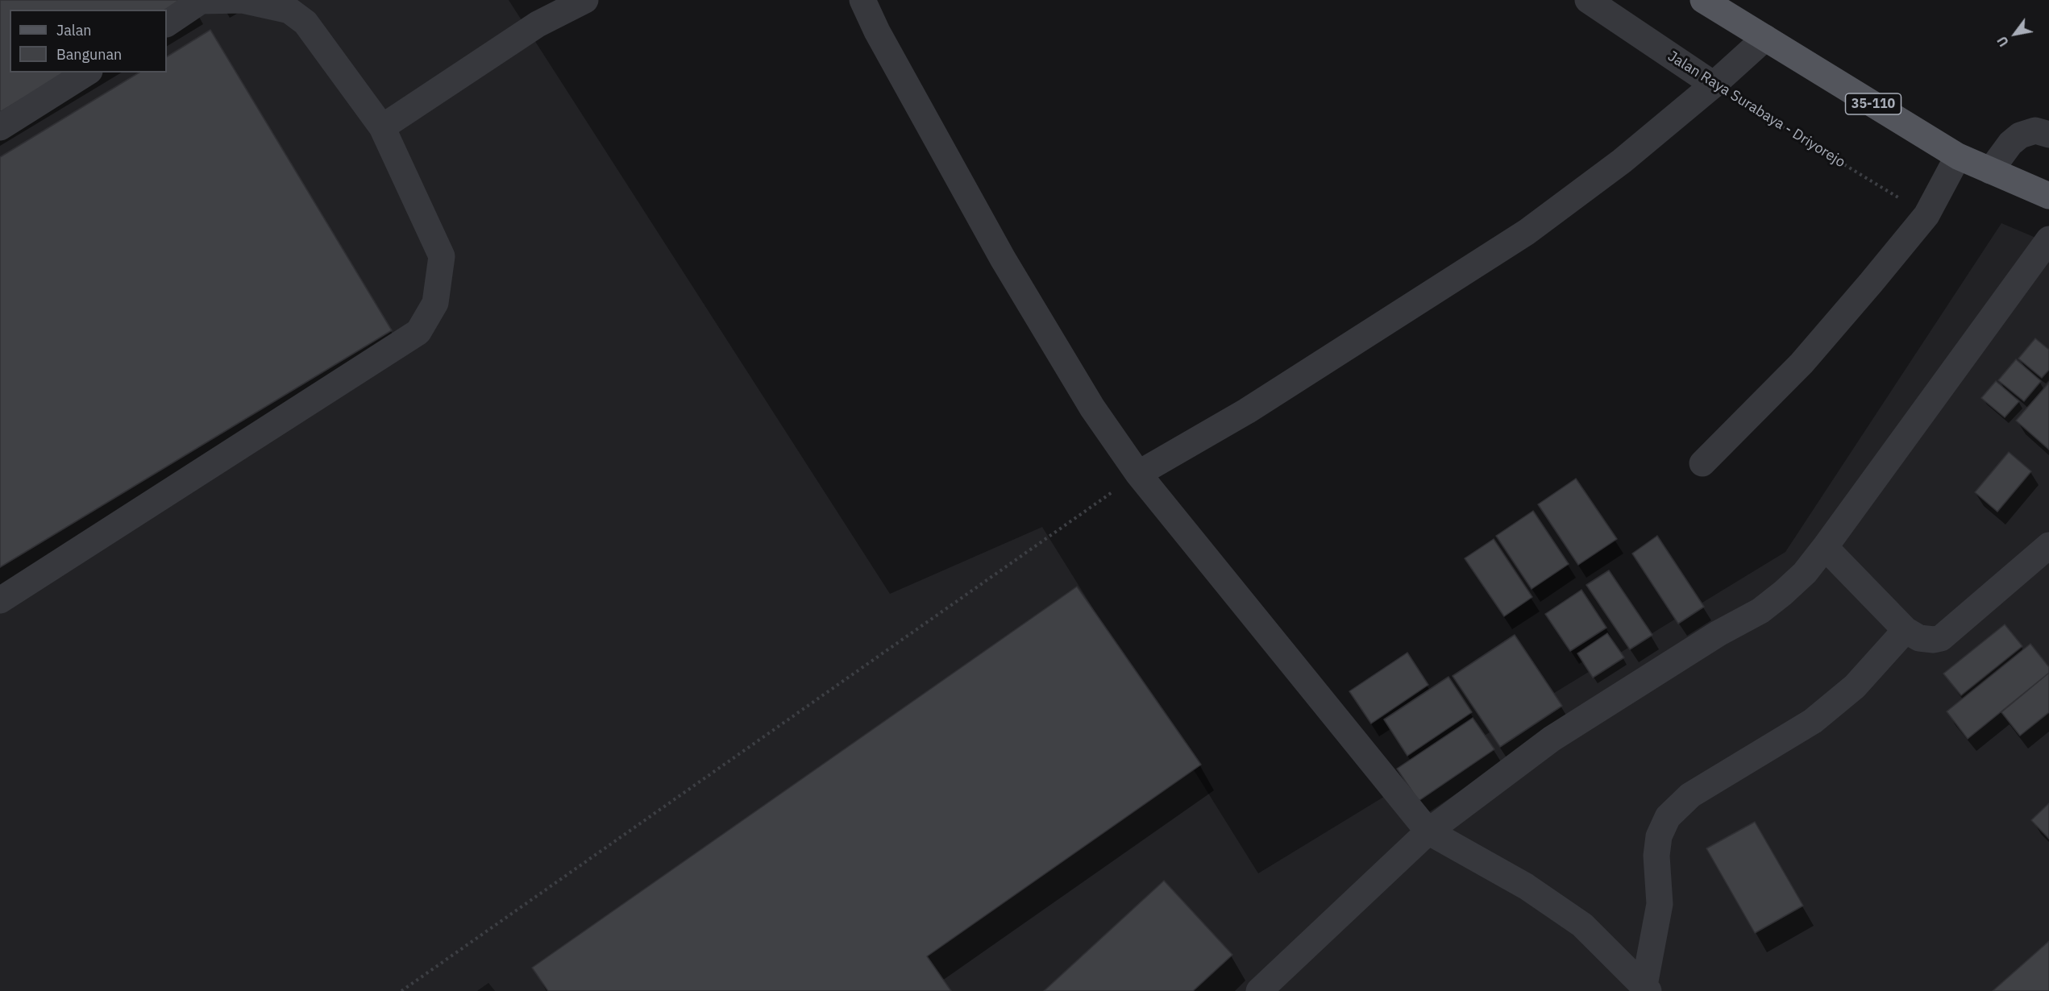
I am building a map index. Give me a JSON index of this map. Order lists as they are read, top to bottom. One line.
{"streets":{"main road":["35-110"],"street":["Jalan Raya Surabaya - Driyorejo"]},"legend":["Jalan","Bangunan"],"north":"bottom left"}
